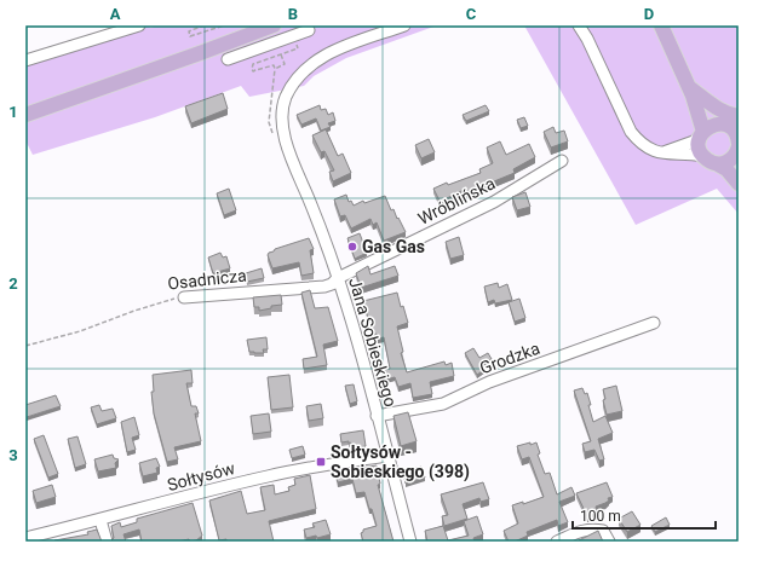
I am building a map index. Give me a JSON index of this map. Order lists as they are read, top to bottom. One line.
{"streets":{"street":["Wróblińska","Osadnicza","Jana Sobieskiego","Grodzka","Sołtysów"]},"crossings":[["Wróblińska","Osadnicza"],["Wróblińska","Jana Sobieskiego"],["Osadnicza","Jana Sobieskiego"],["Jana Sobieskiego","Grodzka"],["Jana Sobieskiego","Sołtysów"]],"places":{"other":["Gas Gas"],"transit":["Sołtysów - Sobieskiego (398)"]},"scale_bar":"100 m","grid":{"columns":["A","B","C","D"],"rows":["1","2","3"]}}
